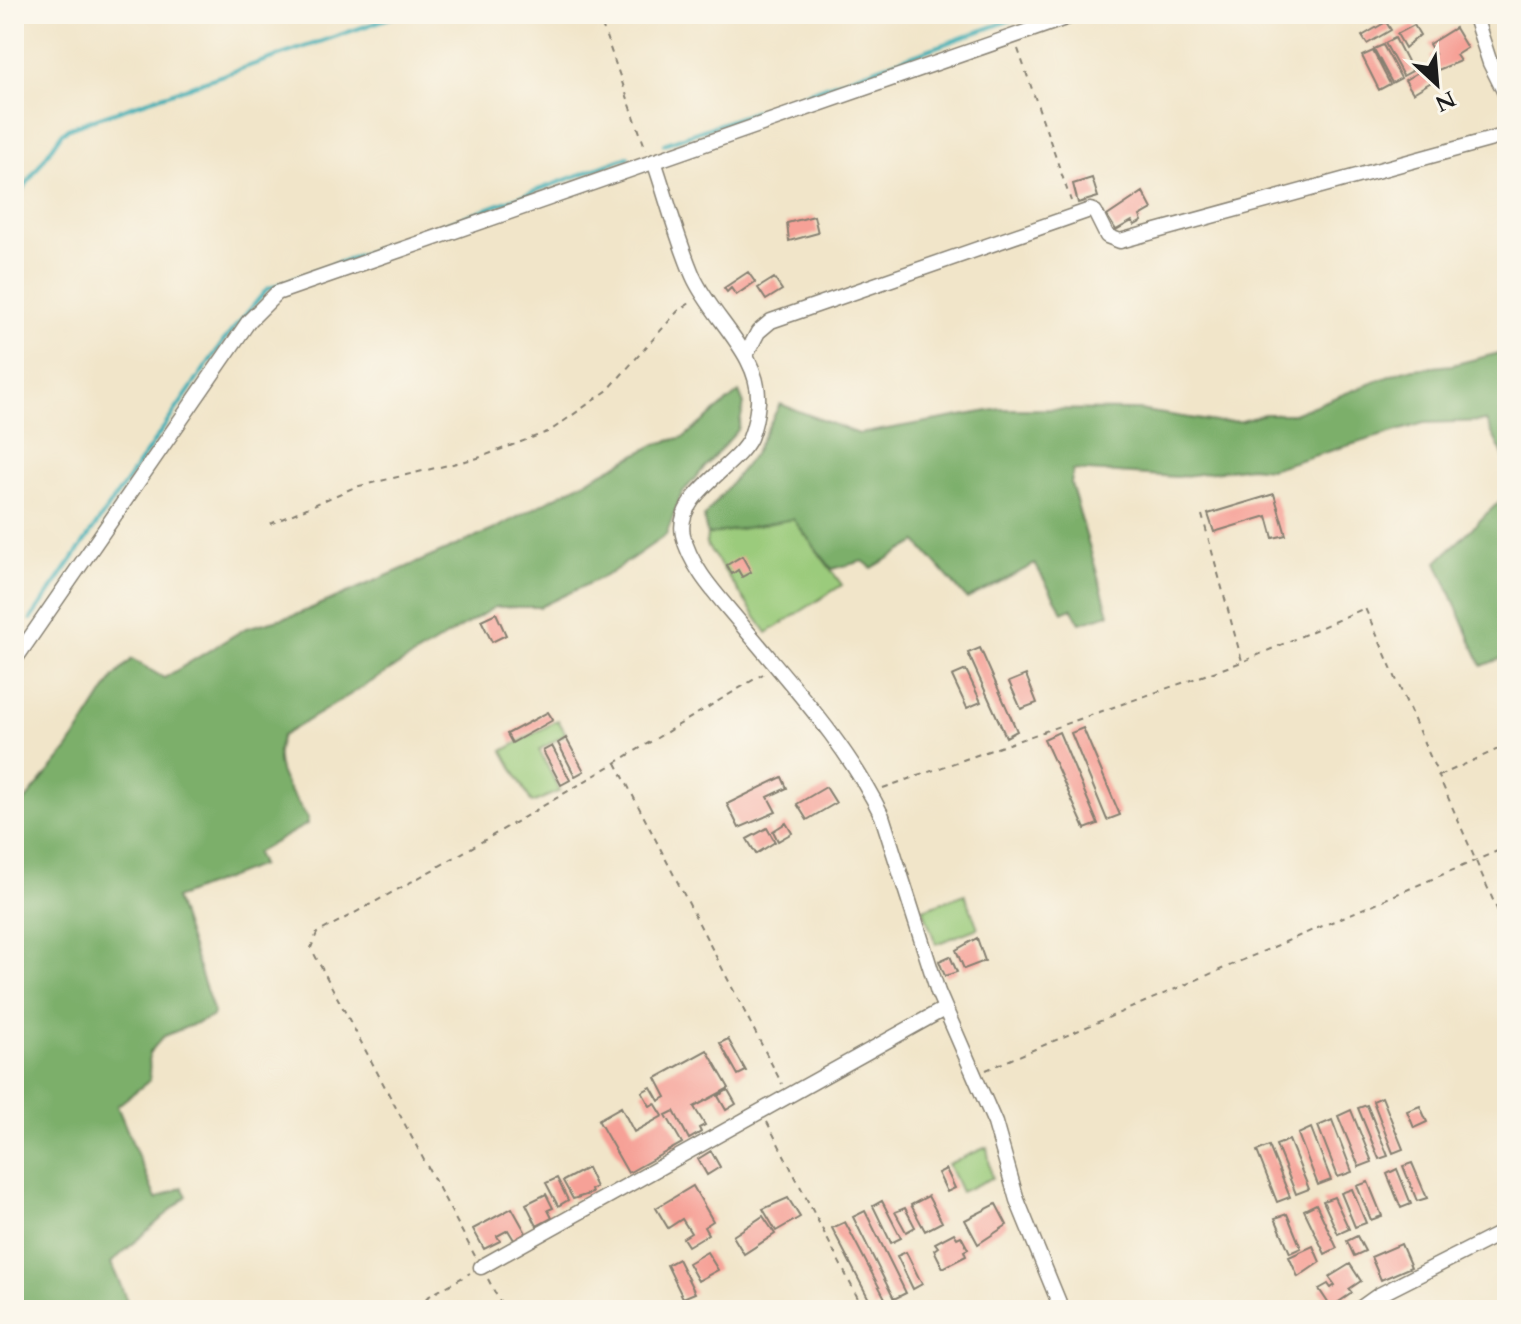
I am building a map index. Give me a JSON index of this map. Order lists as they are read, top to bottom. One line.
{"north":"bottom right"}
